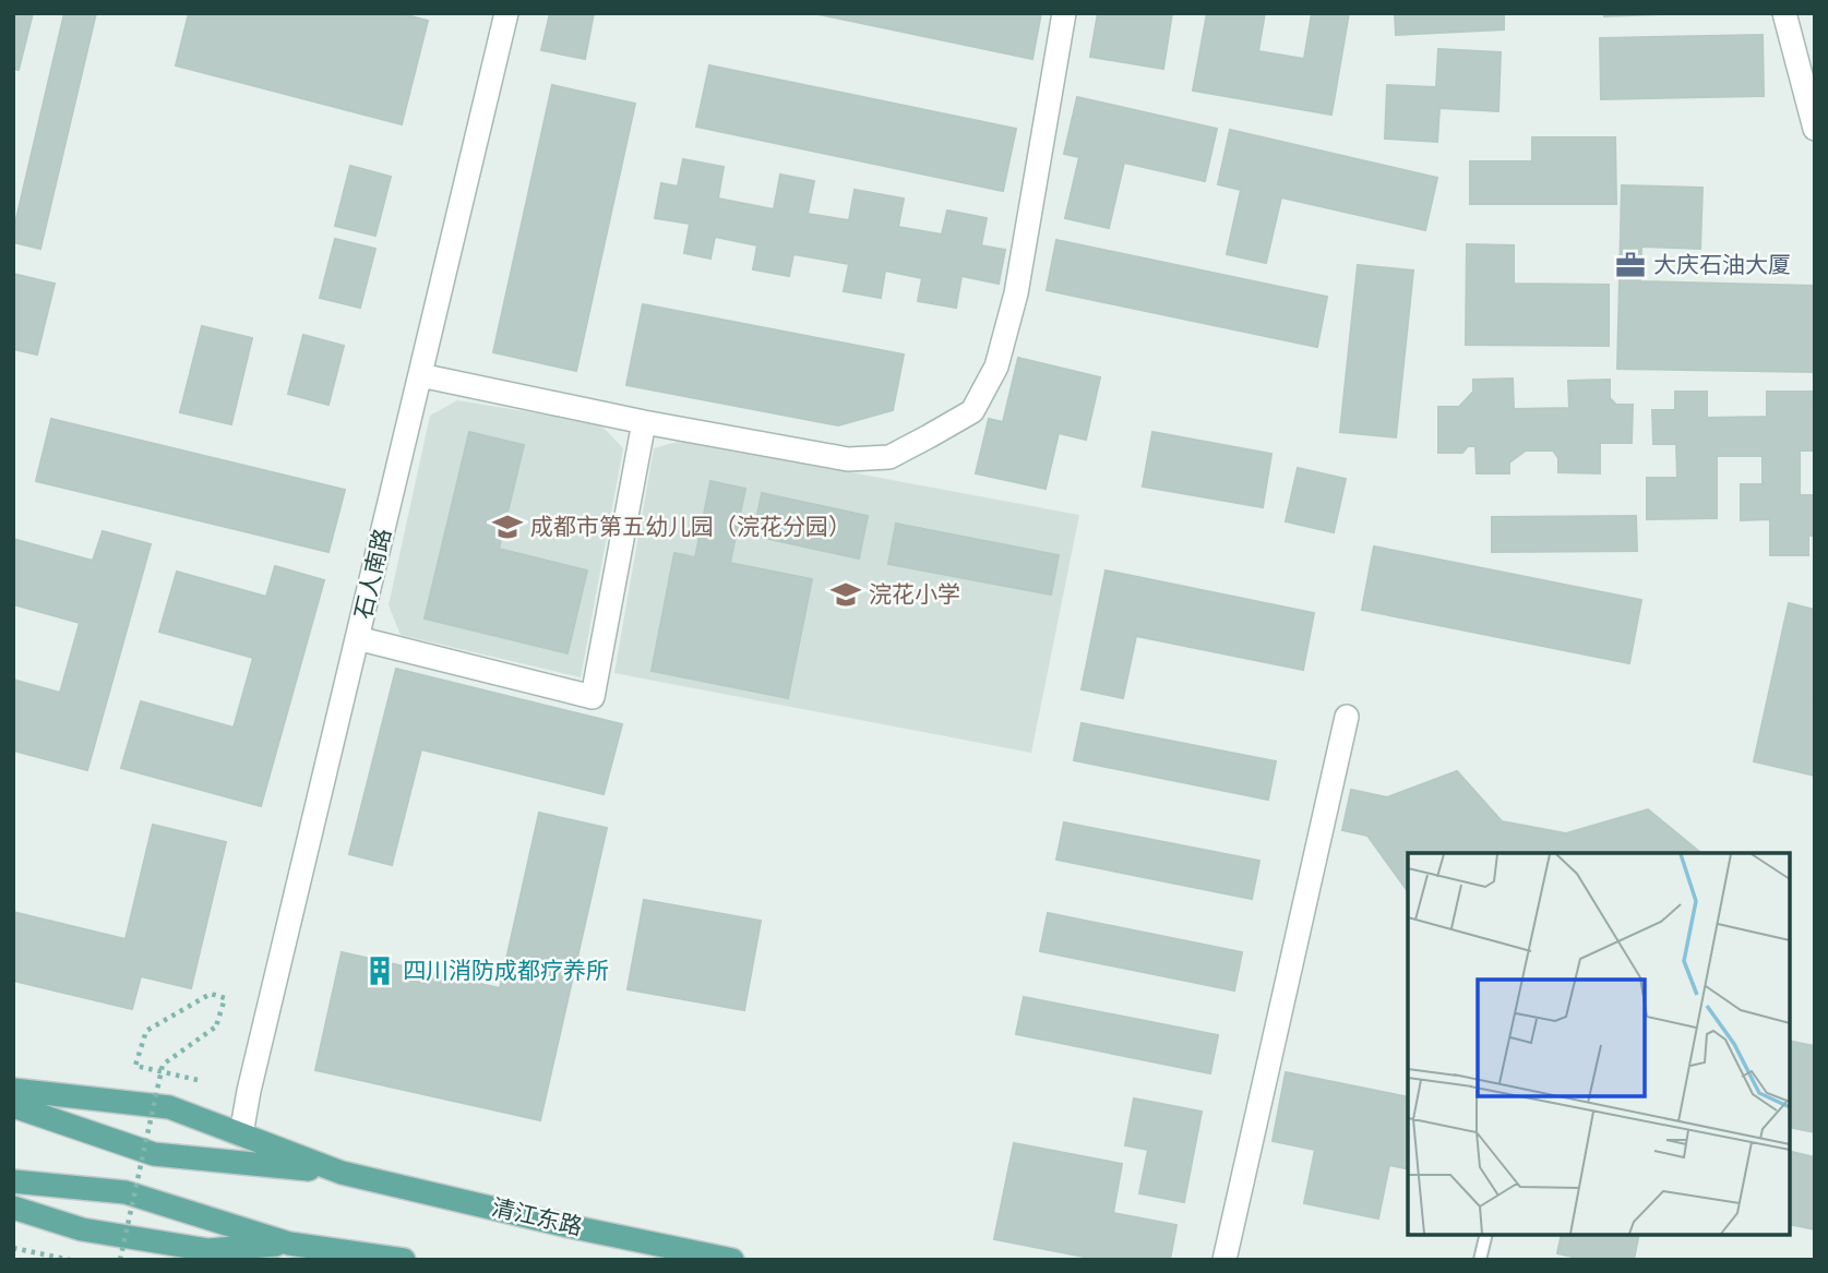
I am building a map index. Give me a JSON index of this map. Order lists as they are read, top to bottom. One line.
{"streets":{"main road":["清江东路"],"street":["石人南路"]},"crossings":[["石人南路","清江东路"]],"places":{"office":["大庆石油大厦"],"school or university":["成都市第五幼儿园（浣花分园）","浣花小学"],"building":["四川消防成都疗养所"]}}
